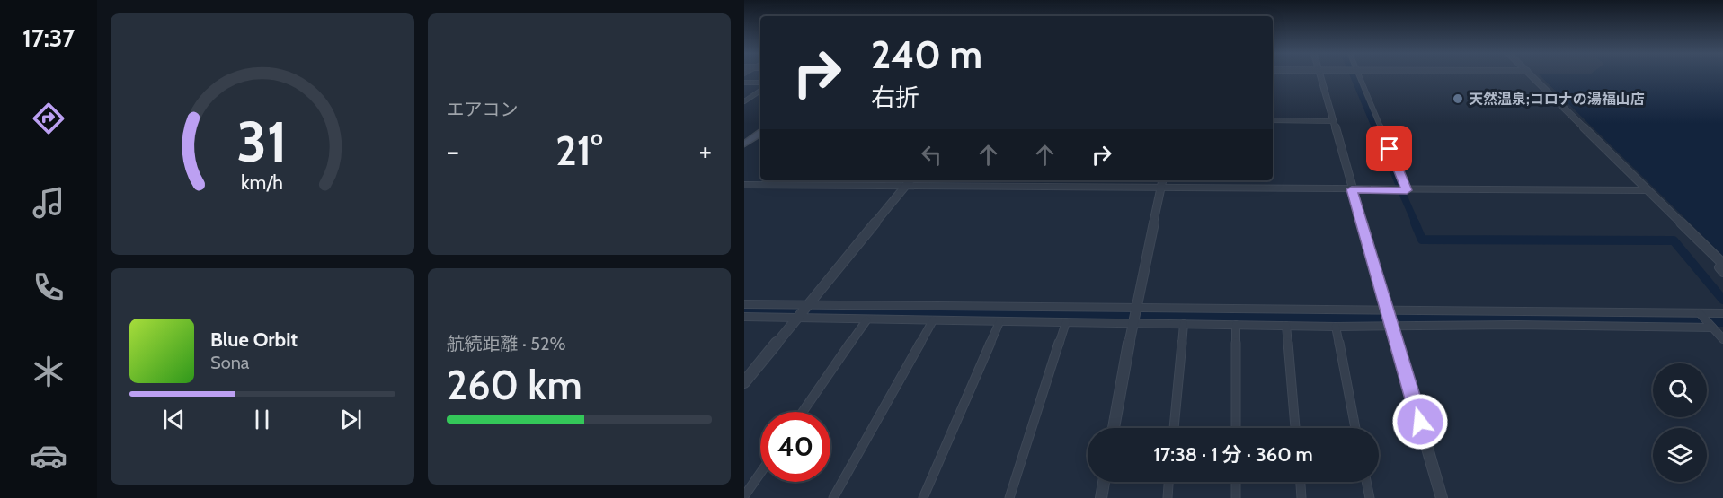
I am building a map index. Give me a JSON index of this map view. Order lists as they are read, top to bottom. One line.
{"places":["天然温泉;コロナの湯福山店"],"page":{"tabs":"17:37","tile":["エアコン",["航続距離 · 52%","260 km"]],"turn":["240 m","右折"],"heat":["−","21°","+"],"song":["Blue Orbit","Sona"],"limit":"40","trip":"17:38 · 1 分 · 360 m","gauge":["31","km/h"]}}
